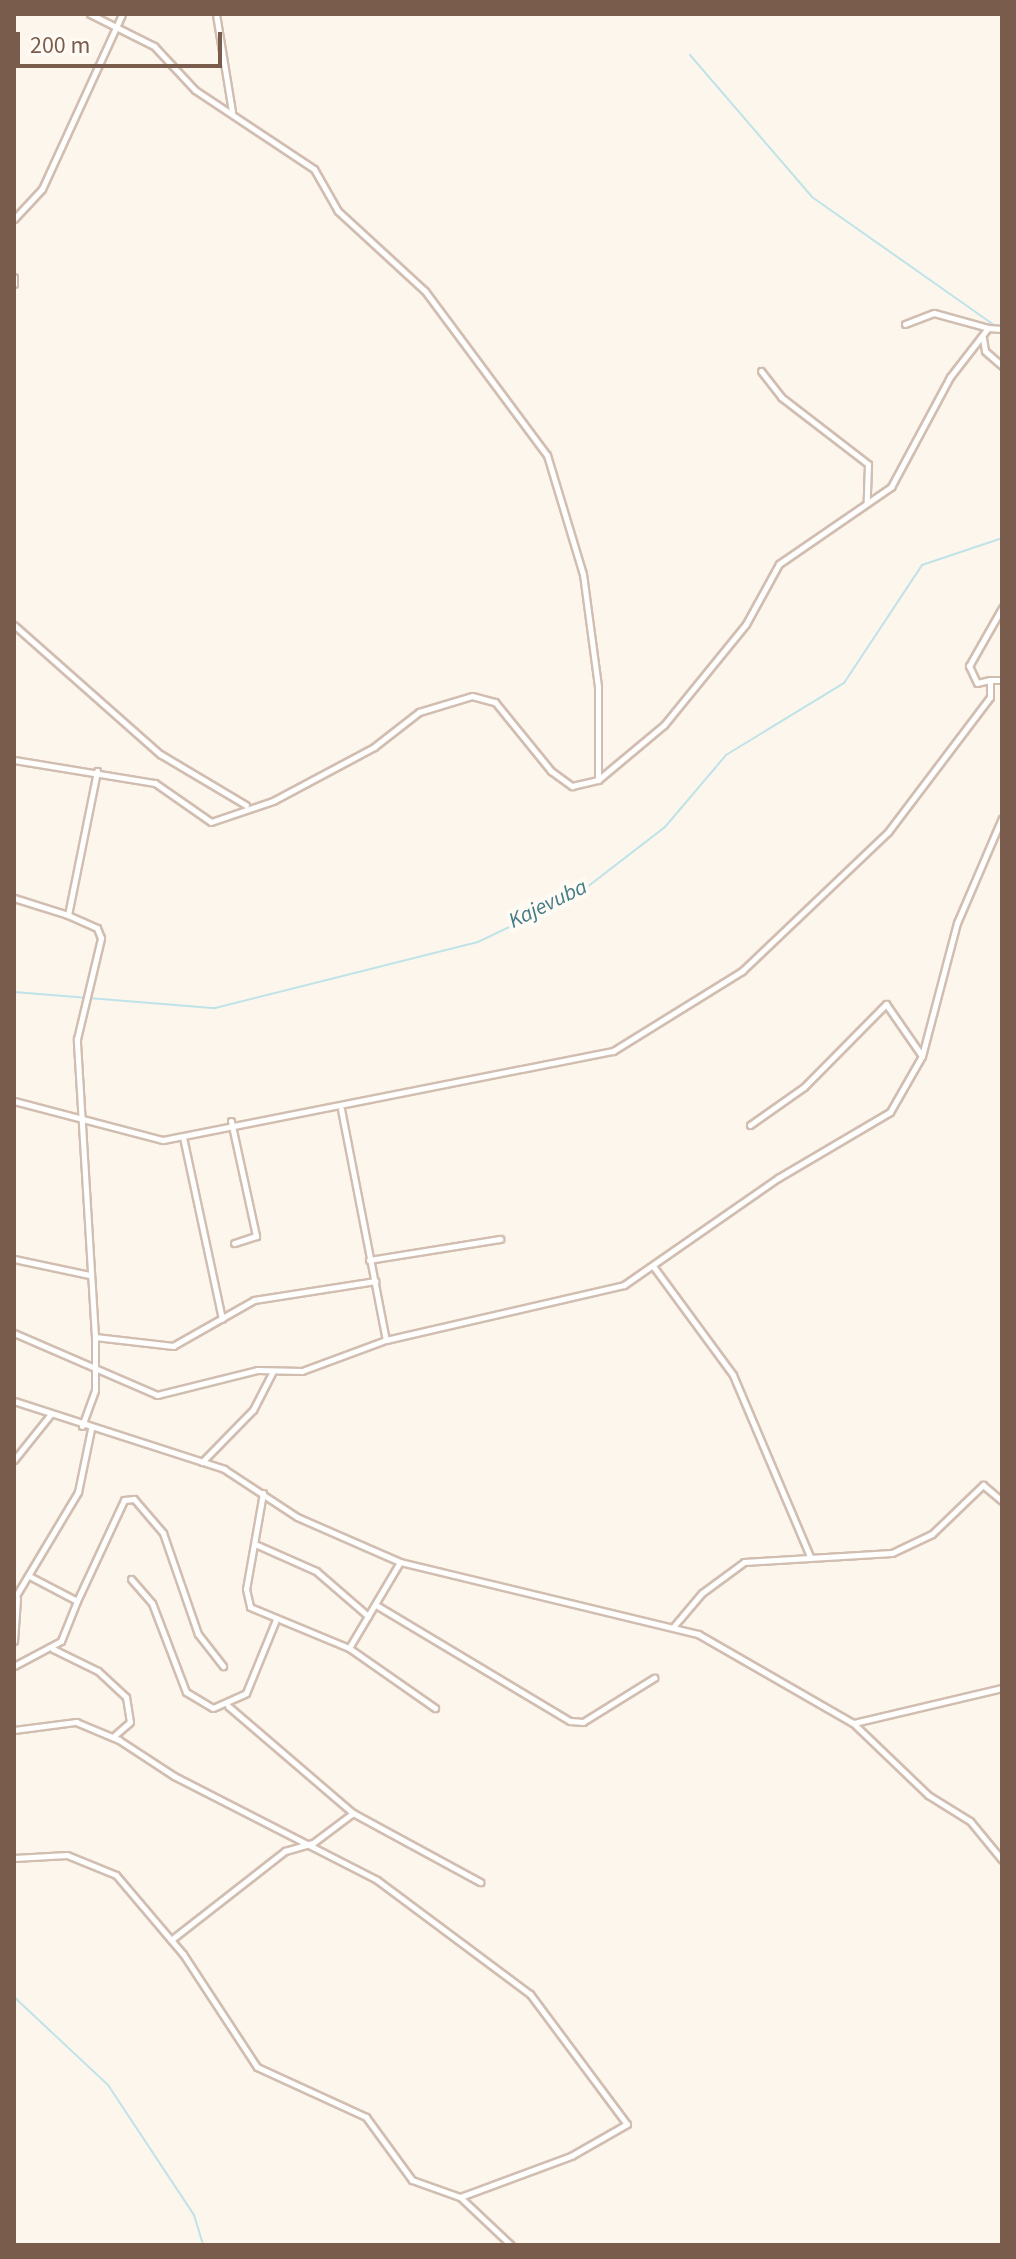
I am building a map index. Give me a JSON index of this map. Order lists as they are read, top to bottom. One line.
{"water":["Kajevuba"],"scale_bar":"200 m"}
